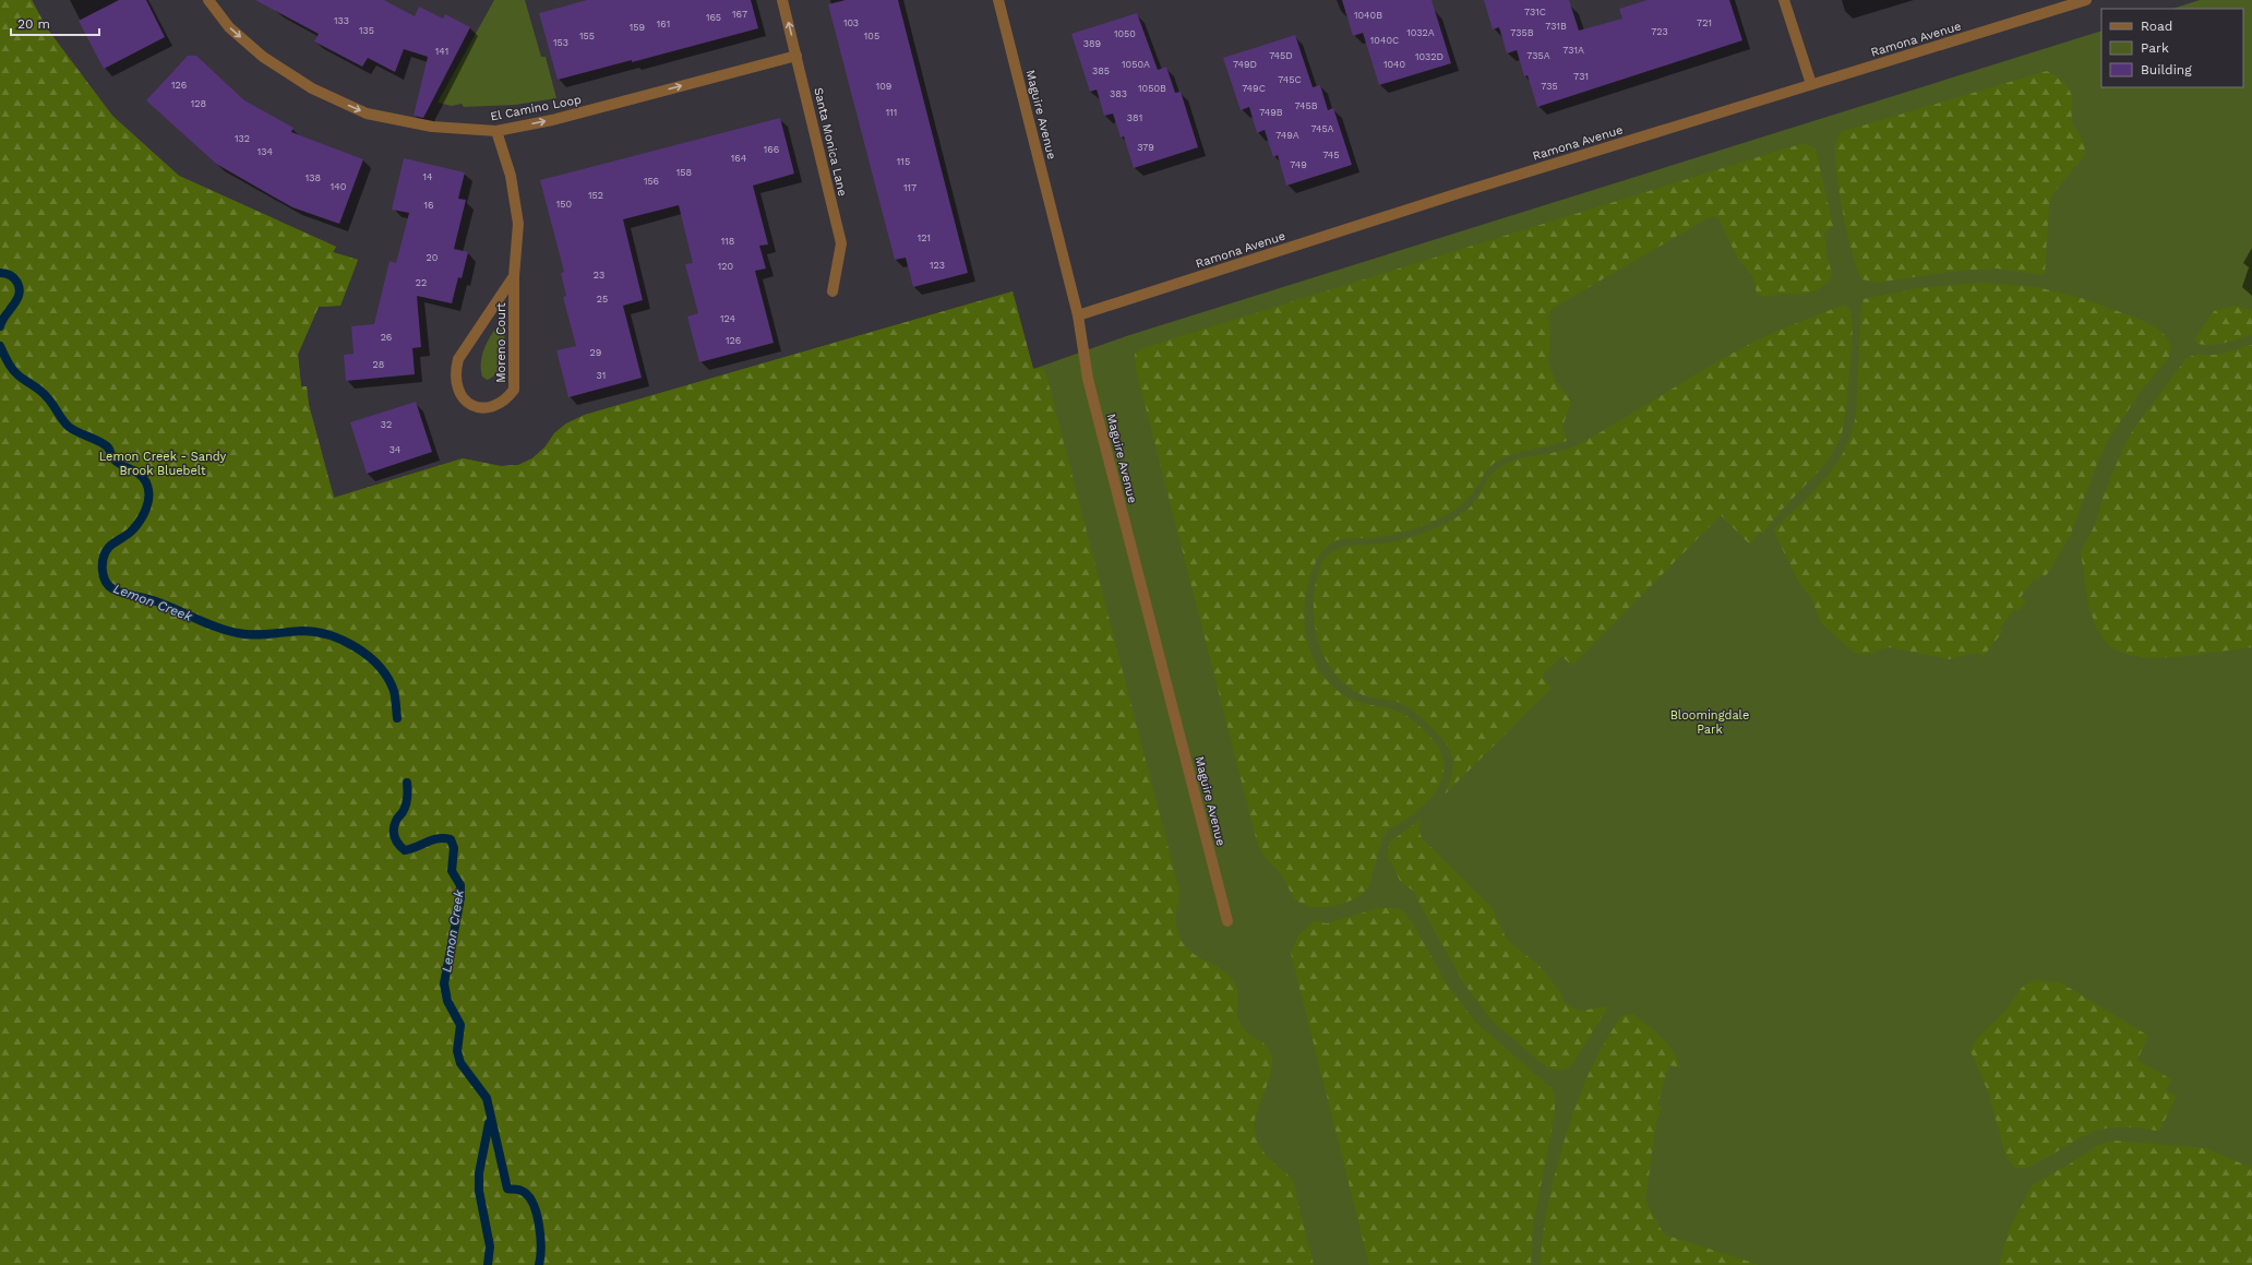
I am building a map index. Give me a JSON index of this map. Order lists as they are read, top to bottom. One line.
{"streets":{"street":["Ramona Avenue","El Camino Loop","Maguire Avenue","Santa Monica Lane","Moreno Court"]},"crossings":[["Ramona Avenue","Maguire Avenue"],["El Camino Loop","Santa Monica Lane"],["El Camino Loop","Moreno Court"]],"one_way":["El Camino Loop"],"water":["Lemon Creek"],"parks":["Lemon Creek - Sandy Brook Bluebelt","Bloomingdale Park"],"house_numbers":["731C","167","1040B","165","133","103","721","161","731B","159","135","723","1032A","735B","1050","155","105","1040C","153","389","731A","141","745D","735A","1032D","1050A","749D","1040","385","731","745C","126","109","735","1050B","749C","383","128","745B","111","749B","381","745A","749A","132","379","166","134","745","164","115","749","158","14","138","156","140","117","152","150","16","121","118","20","123","120","23","22","25","124","26","126","29","28","31","32","34"],"legend":["Road","Park","Building"],"scale_bar":"20 m"}
